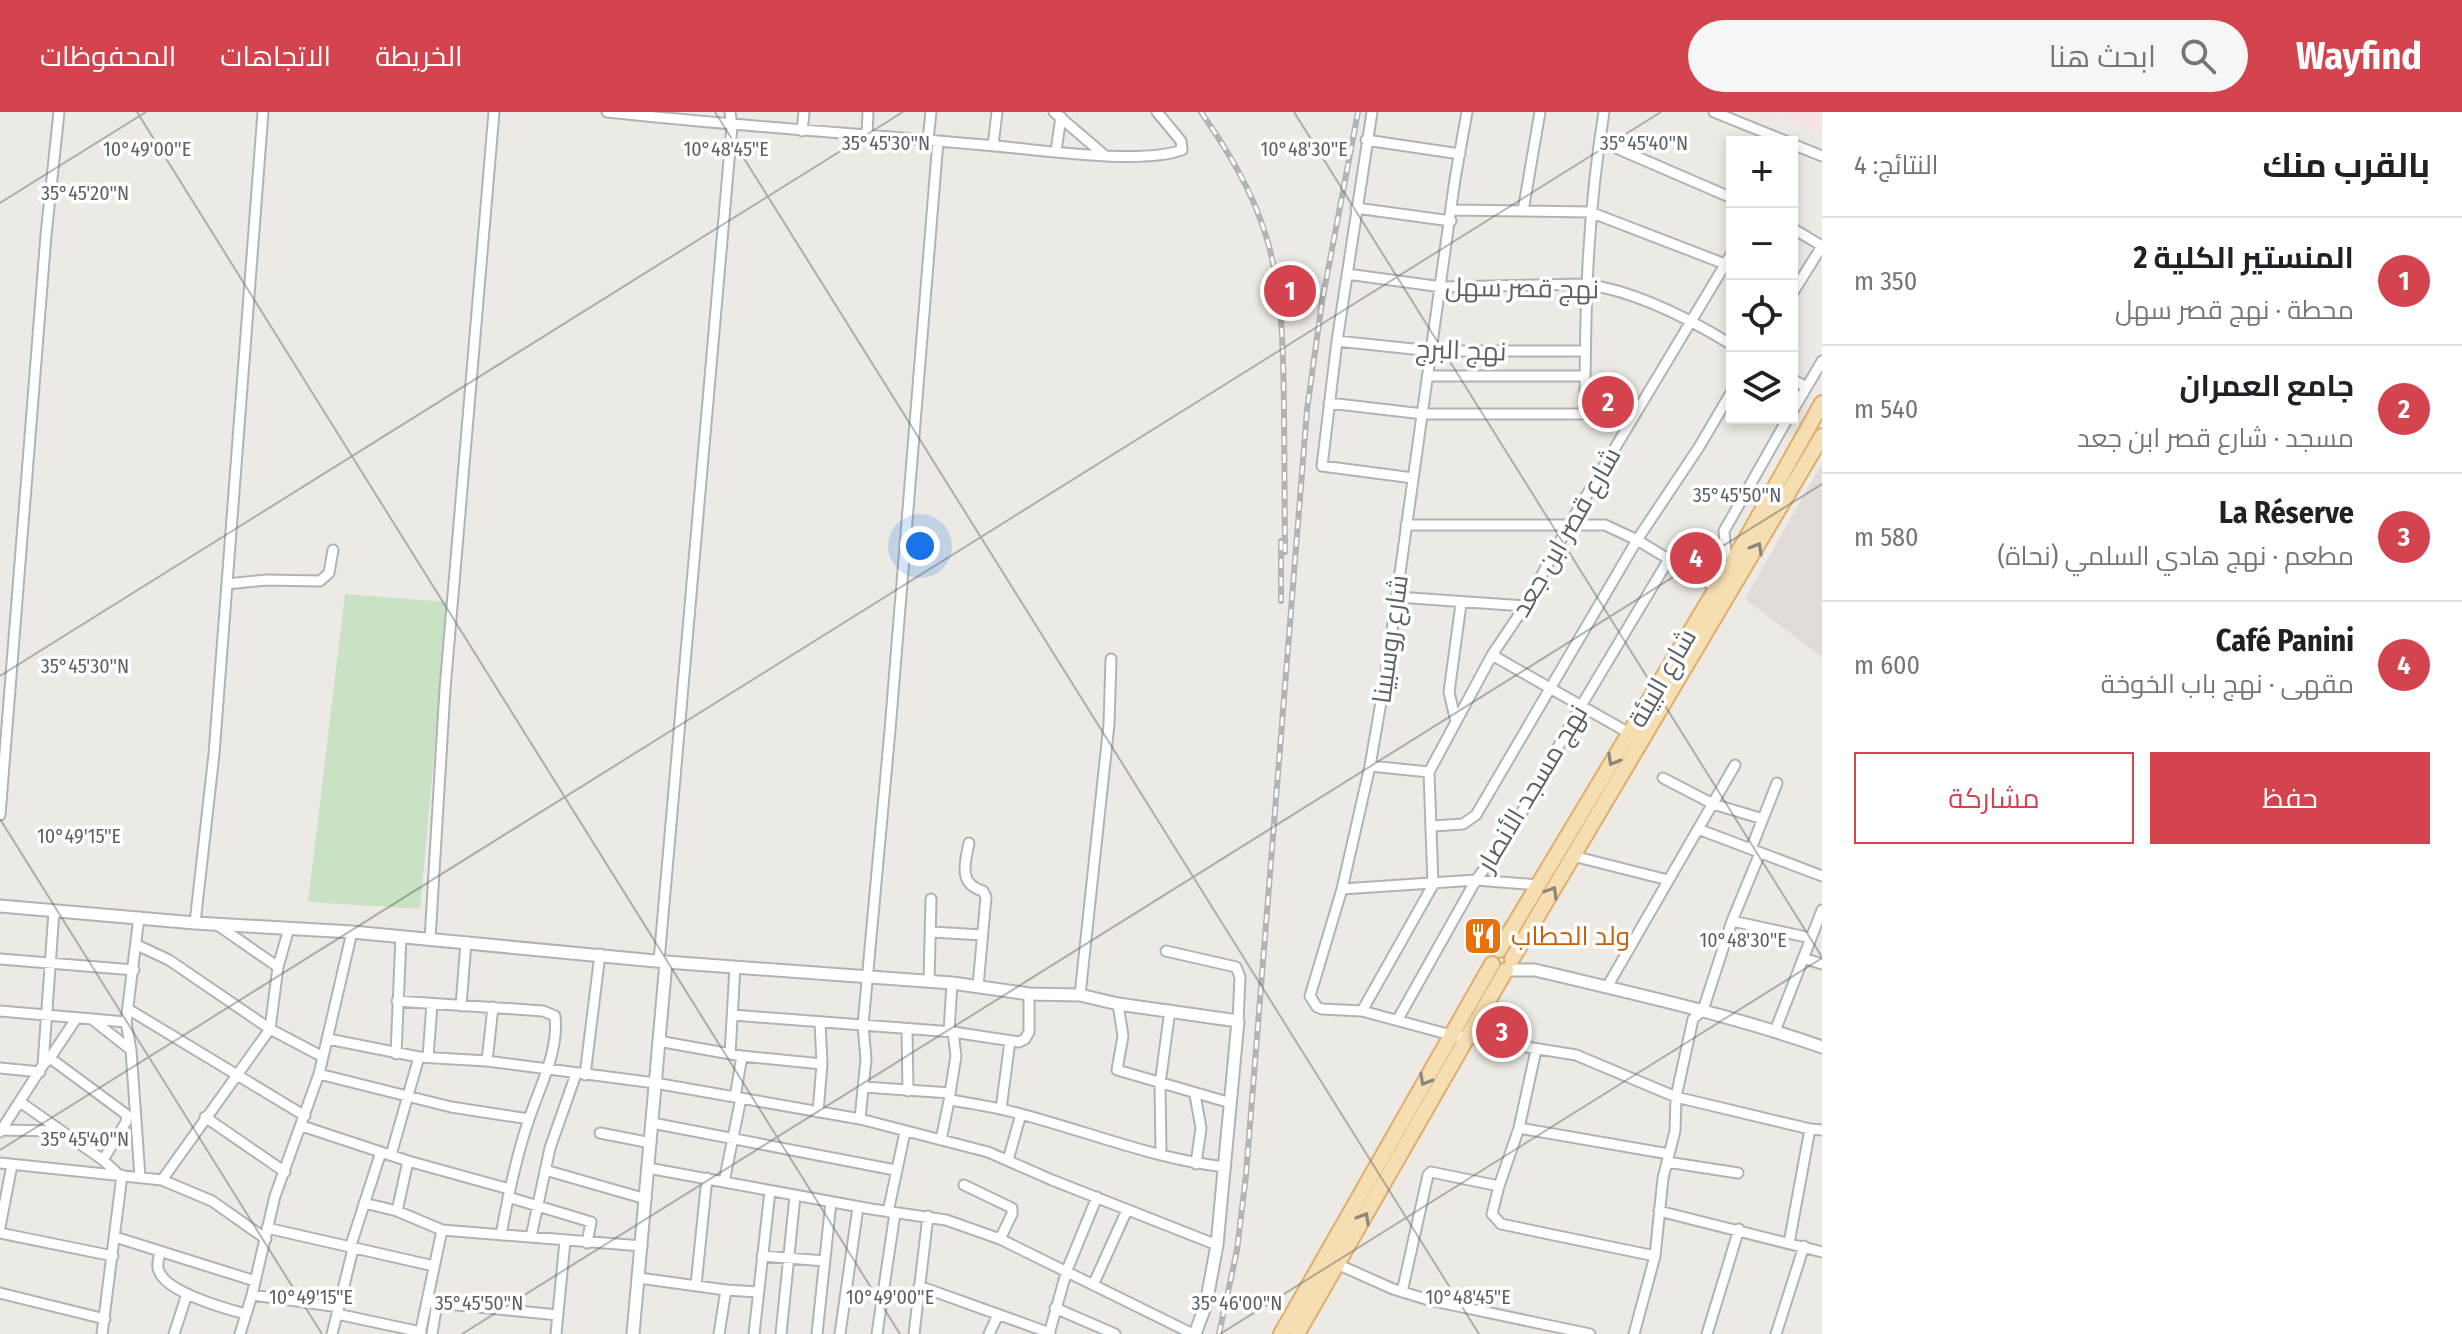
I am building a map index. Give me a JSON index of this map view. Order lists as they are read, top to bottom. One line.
{"streets":{"main road":["شارع البيئة"],"street":["نهج قصر سهل","نهج البرج","شارع قصر ابن جعد","شارع روسبينا","نهج مسجد الأنصار"]},"crossings":[["نهج قصر سهل","شارع قصر ابن جعد"],["نهج قصر سهل","شارع روسبينا"],["نهج البرج","شارع روسبينا"],["شارع روسبينا","شارع البيئة"],["شارع روسبينا","نهج مسجد الأنصار"]],"places":{"restaurant":["ولد الحطاب"]},"page":{"header":"Wayfind","search":"ابحث هنا","nav":["الخريطة","الاتجاهات","المحفوظات"],"heading":["بالقرب منك","النتائج: 4"],"map_buttons":["+","−"],"list":[{"mark":"1","name":"المنستير الكلية 2","note":"محطة · نهج قصر سهل","value":"350 m"},{"mark":"2","name":"جامع العمران","note":"مسجد · شارع قصر ابن جعد","value":"540 m"},{"mark":"3","name":"La Réserve","note":"مطعم · نهج هادي السلمي (نحاة)","value":"580 m"},{"mark":"4","name":"Café Panini","note":"مقهى · نهج باب الخوخة","value":"600 m"}],"pins":["1","2","4","3"],"buttons":["حفظ","مشاركة"]},"coordinates":["35°45'40\"N","35°45'30\"N","10°49'00\"E","10°48'45\"E","10°48'30\"E","35°45'20\"N","35°45'50\"N","10°49'15\"E","35°46'00\"N"]}
